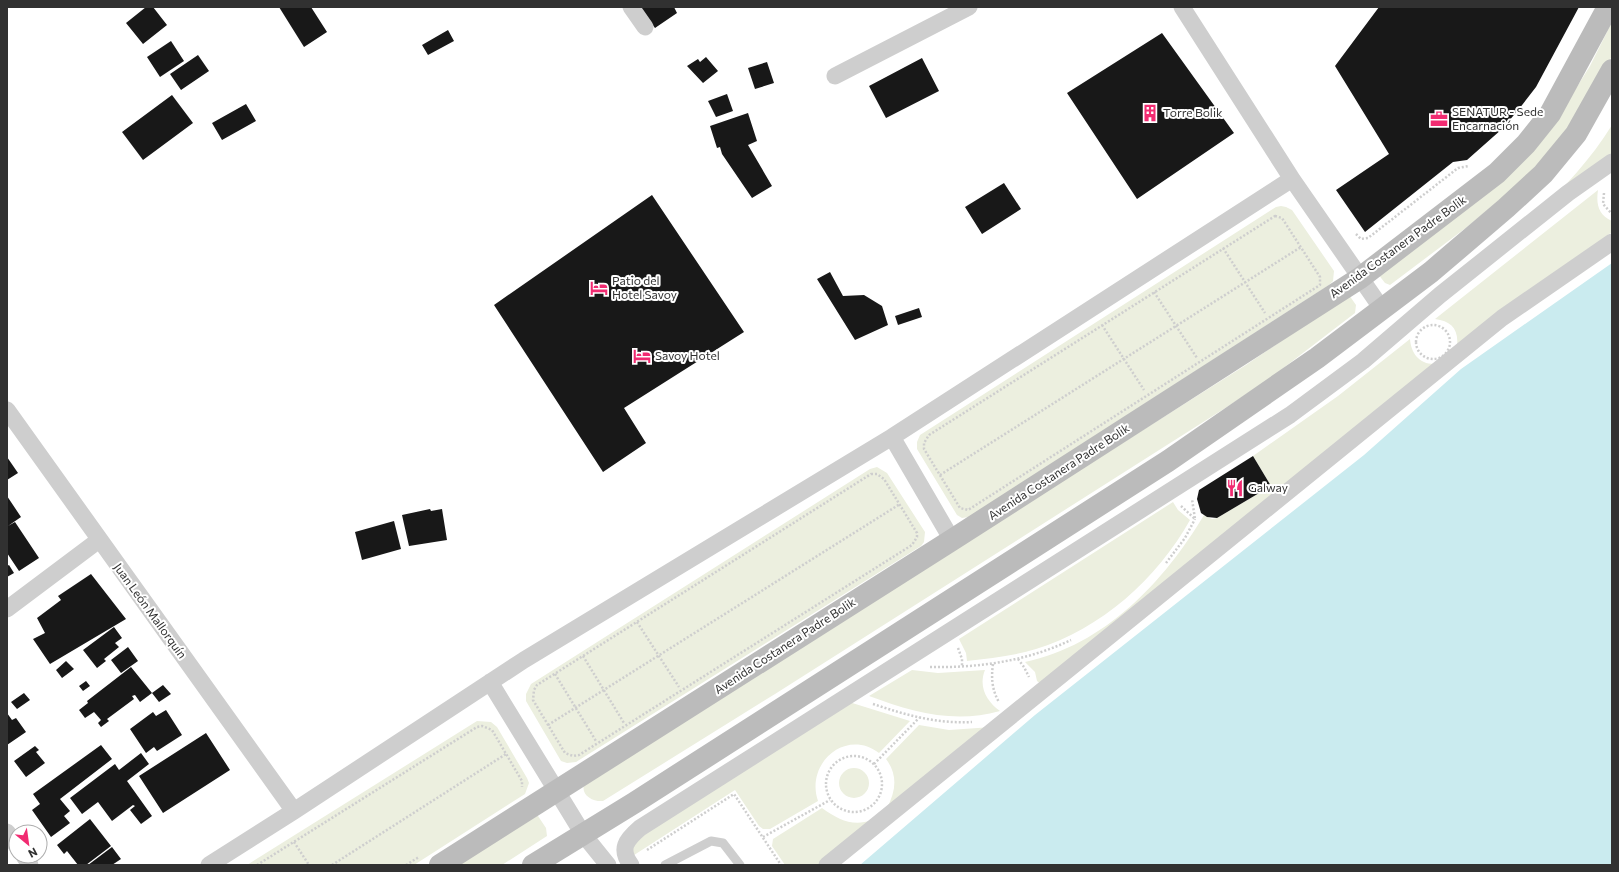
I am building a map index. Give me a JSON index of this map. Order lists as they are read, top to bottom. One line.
{"streets":{"main road":["Avenida Costanera Padre Bolik"],"street":["Juan León Mallorquín"]},"places":{"building":["Torre Bolik"],"office":["SENATUR - Sede Encarnación"],"hotel":["Patio del Hotel Savoy","Savoy Hotel"],"restaurant":["Galway"]},"north":"bottom right"}
